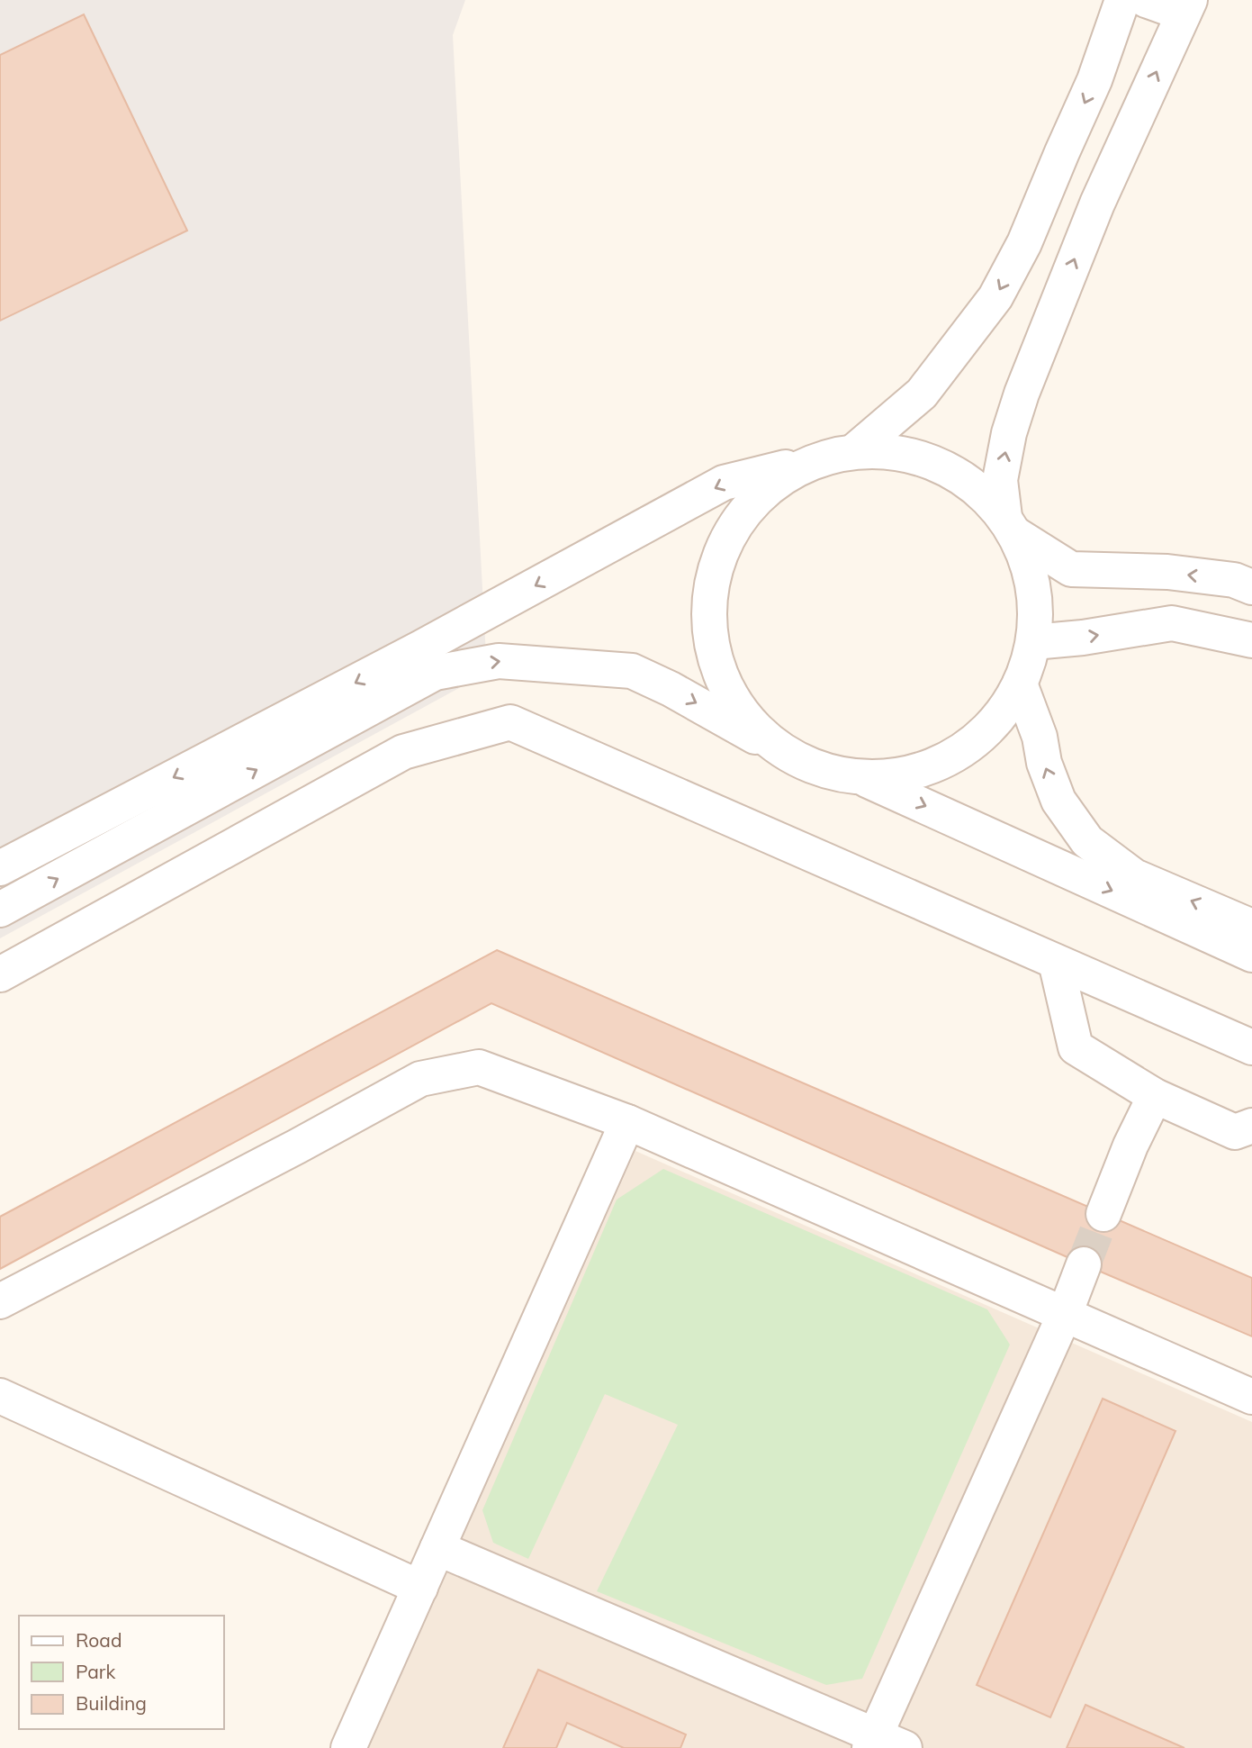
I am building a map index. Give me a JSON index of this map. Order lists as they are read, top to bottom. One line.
{"legend":["Road","Park","Building"]}
